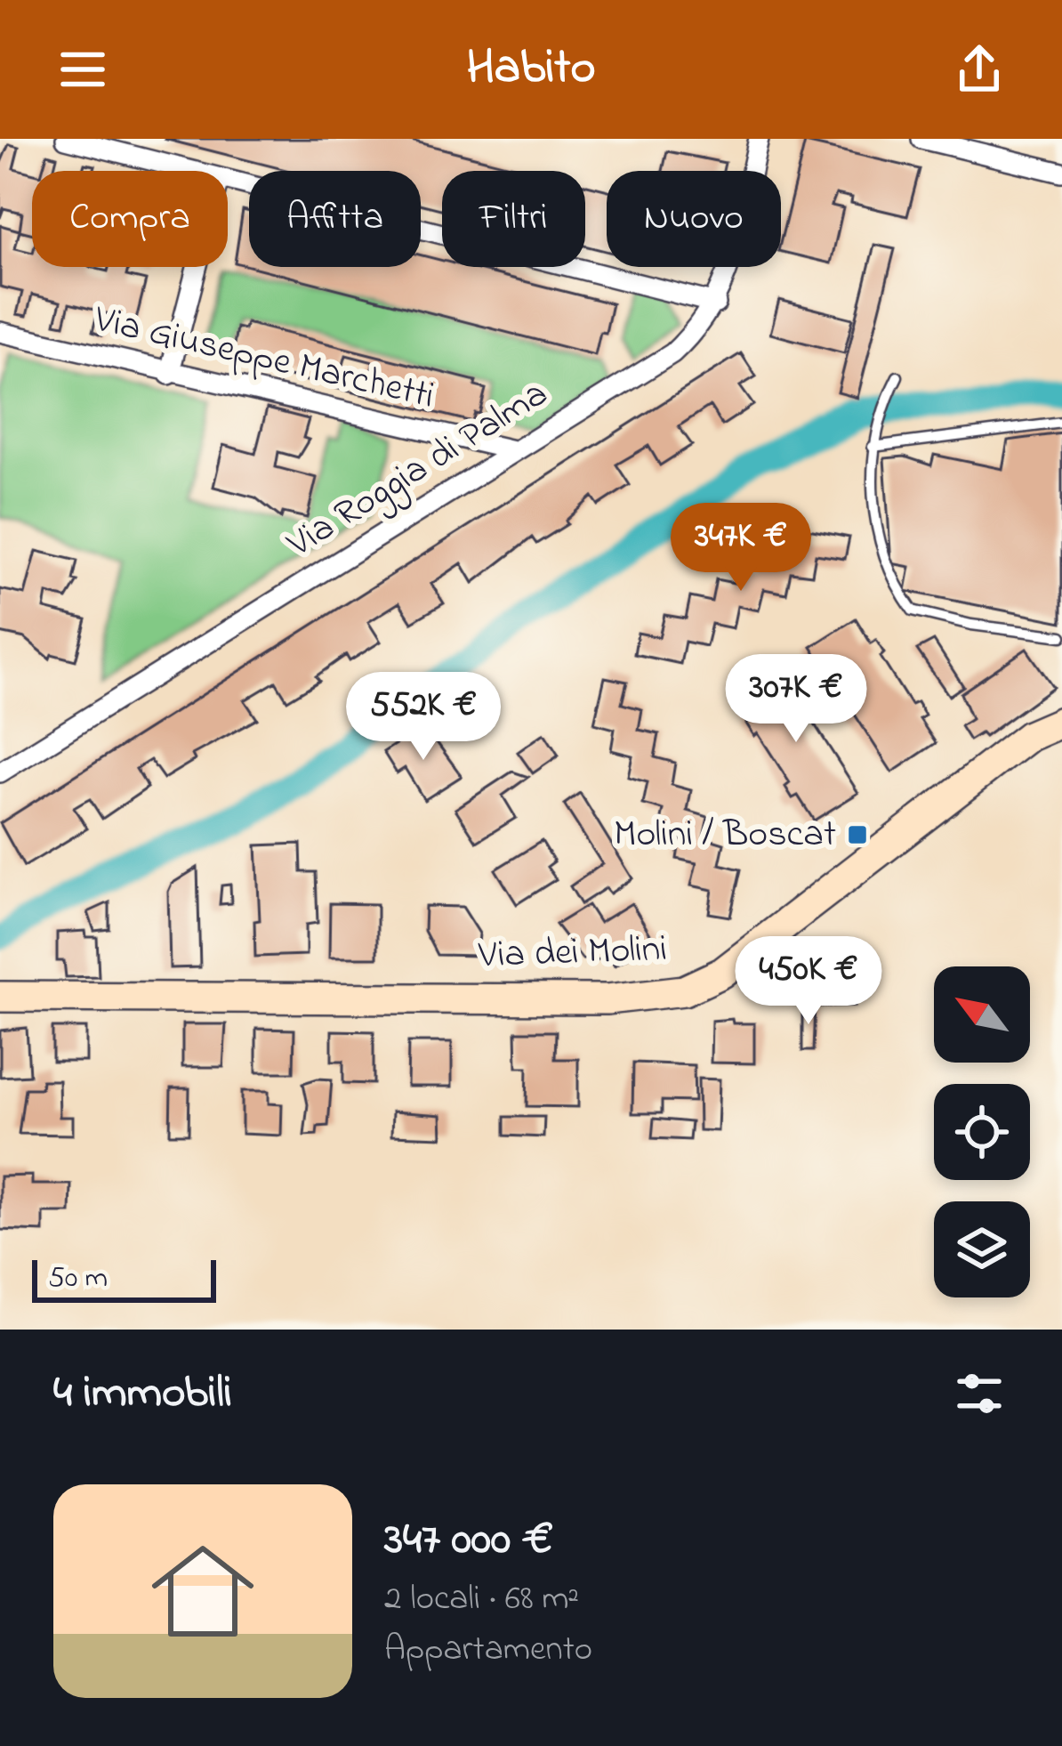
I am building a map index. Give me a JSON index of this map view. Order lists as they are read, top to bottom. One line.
{"streets":{"street":["Via Giuseppe Marchetti","Via Roggia di Palma","Via dei Molini"]},"crossings":[["Via Giuseppe Marchetti","Via Roggia di Palma"]],"places":{"transit":["Molini / Boscat"]},"scale_bar":"50 m","north":"top left","page":{"header":"Habito","chip":["Compra","Affitta","Filtri","Nuovo"],"price":["347K €","307K €","552K €","450K €"],"scale":"50 m","heading":"4 immobili","list":[{"name":"347 000 €","note":"2 locali · 68 m² · Appartamento"}]}}
